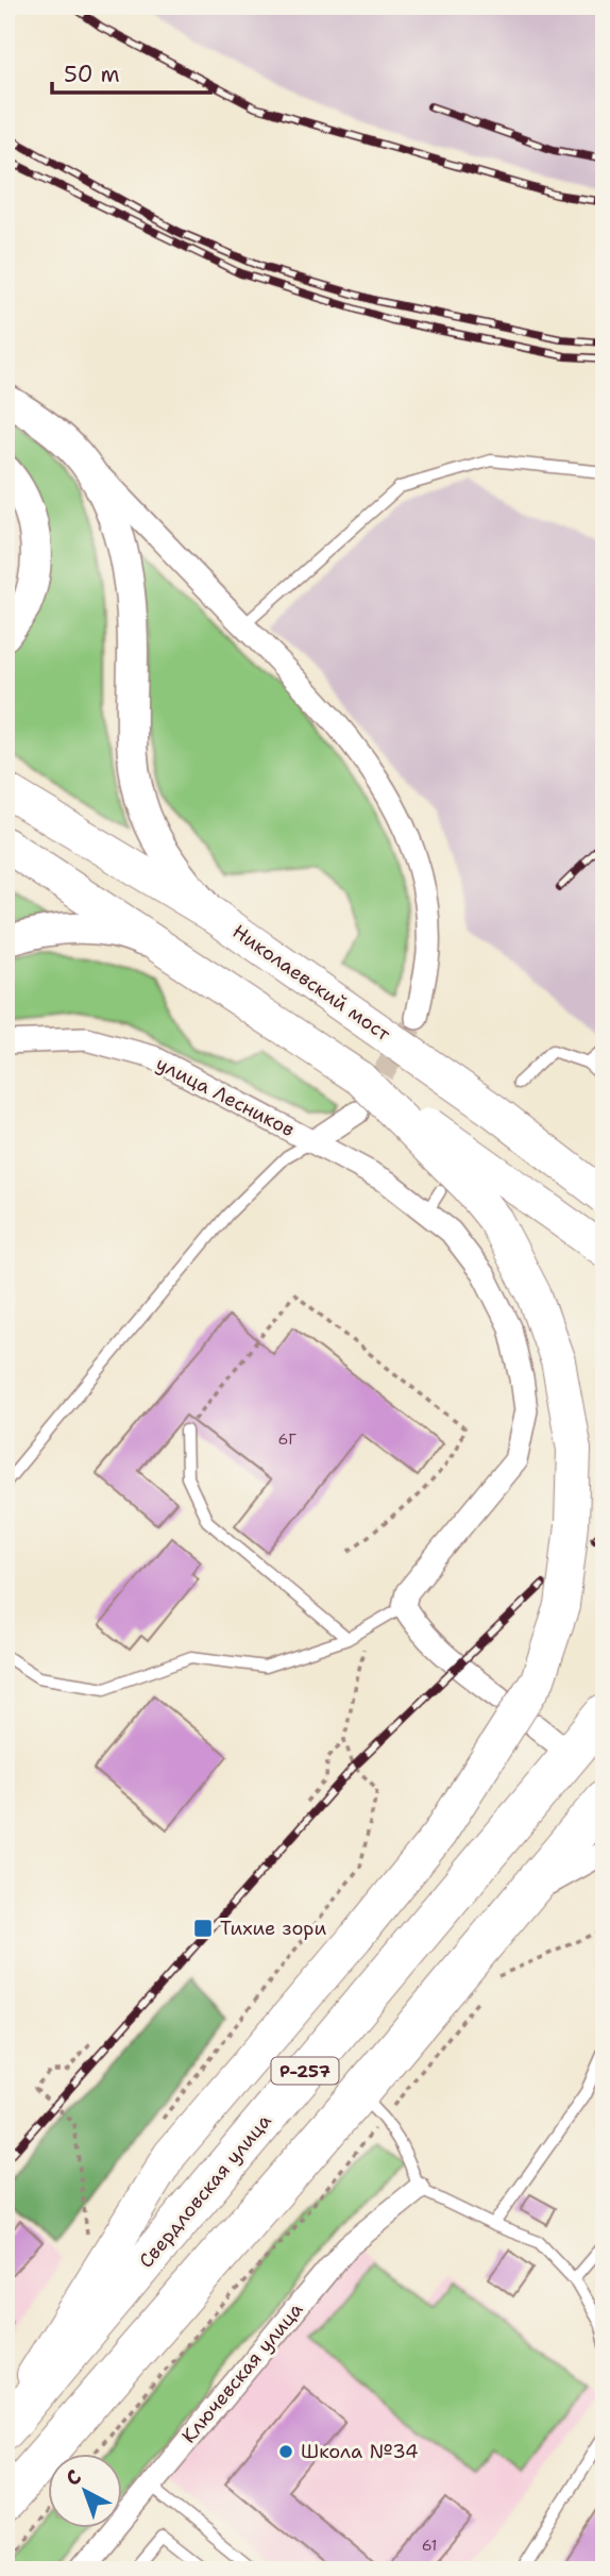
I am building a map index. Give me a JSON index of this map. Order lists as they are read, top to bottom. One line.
{"streets":{"highway":["Р-257","Свердловская улица"],"main road":["Николаевский мост"],"street":["улица Лесников","Ключевская улица"]},"places":{"transit":["Тихие зори"],"other":["Школа №34"]},"house_numbers":["6Г","61"],"scale_bar":"50 m","north":"top left"}
